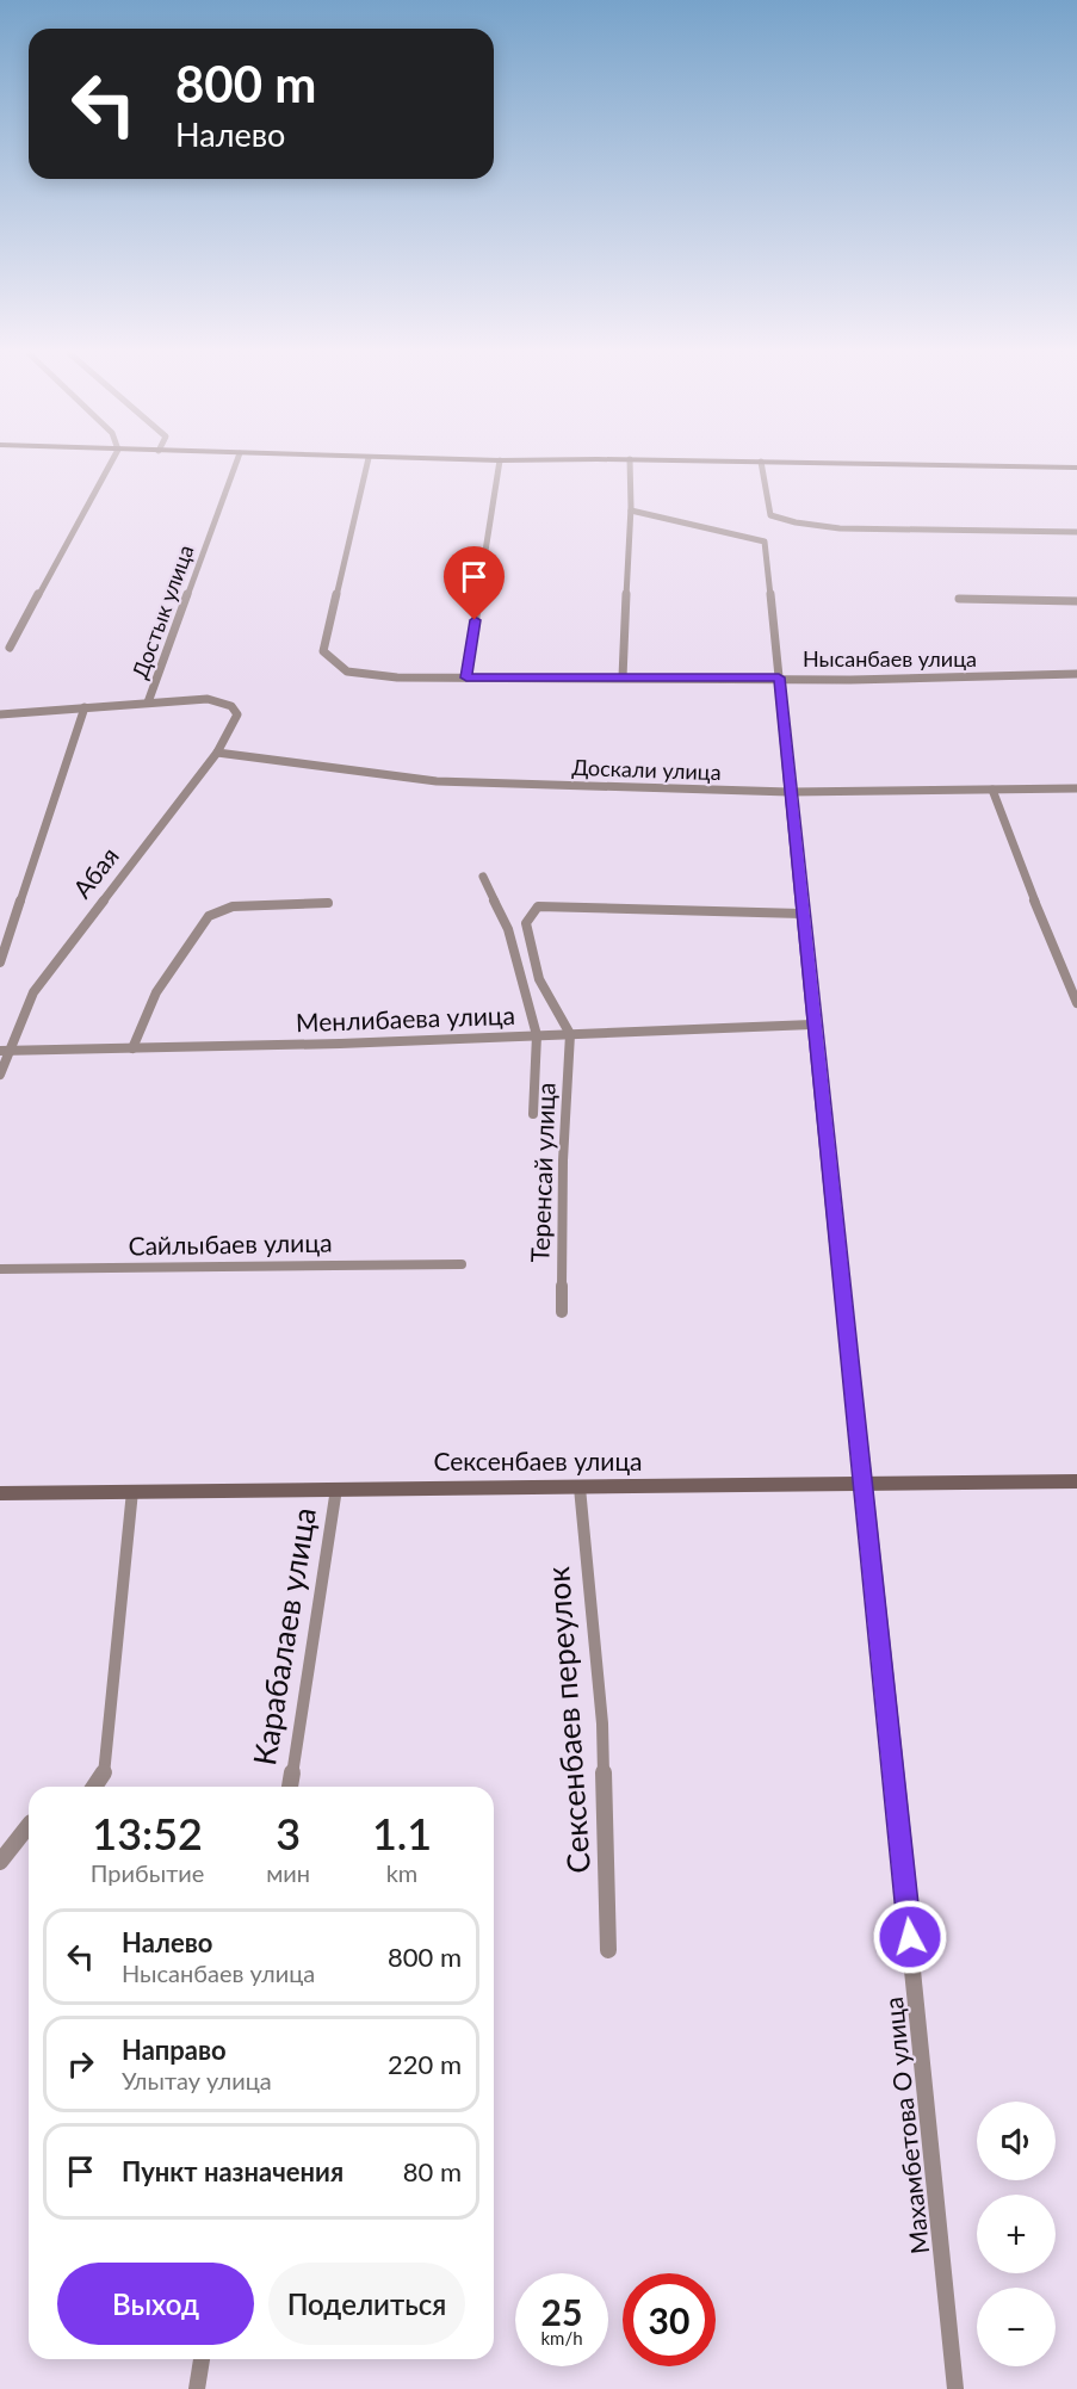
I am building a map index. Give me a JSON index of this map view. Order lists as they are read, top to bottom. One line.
{"streets":{"street":["Достык улица","Нысанбаев улица","Доскали улица","Абая","Менлибаева улица","Теренсай улица","Сайлыбаев улица","Сексенбаев улица","Карабалаев улица","Сексенбаев переулок","Махамбетова О улица"]},"crossings":[["Достык улица","Абая"],["Нысанбаев улица","Махамбетова О улица"],["Доскали улица","Абая"],["Доскали улица","Махамбетова О улица"],["Абая","Менлибаева улица"],["Менлибаева улица","Теренсай улица"],["Менлибаева улица","Махамбетова О улица"],["Сексенбаев улица","Карабалаев улица"],["Сексенбаев улица","Сексенбаев переулок"],["Сексенбаев улица","Махамбетова О улица"]],"page":{"turn":["800 m","Налево"],"eta":["13:52","Прибытие","3","мин","1.1","km"],"list":[{"name":"Налево","note":"Нысанбаев улица","value":"800 m"},{"name":"Направо","note":"Улытау улица","value":"220 m"},{"name":"Пункт назначения","value":"80 m"}],"map_buttons":["+","−"],"buttons":["Выход","Поделиться"],"speed":"25 km/h","limit":"30"}}
